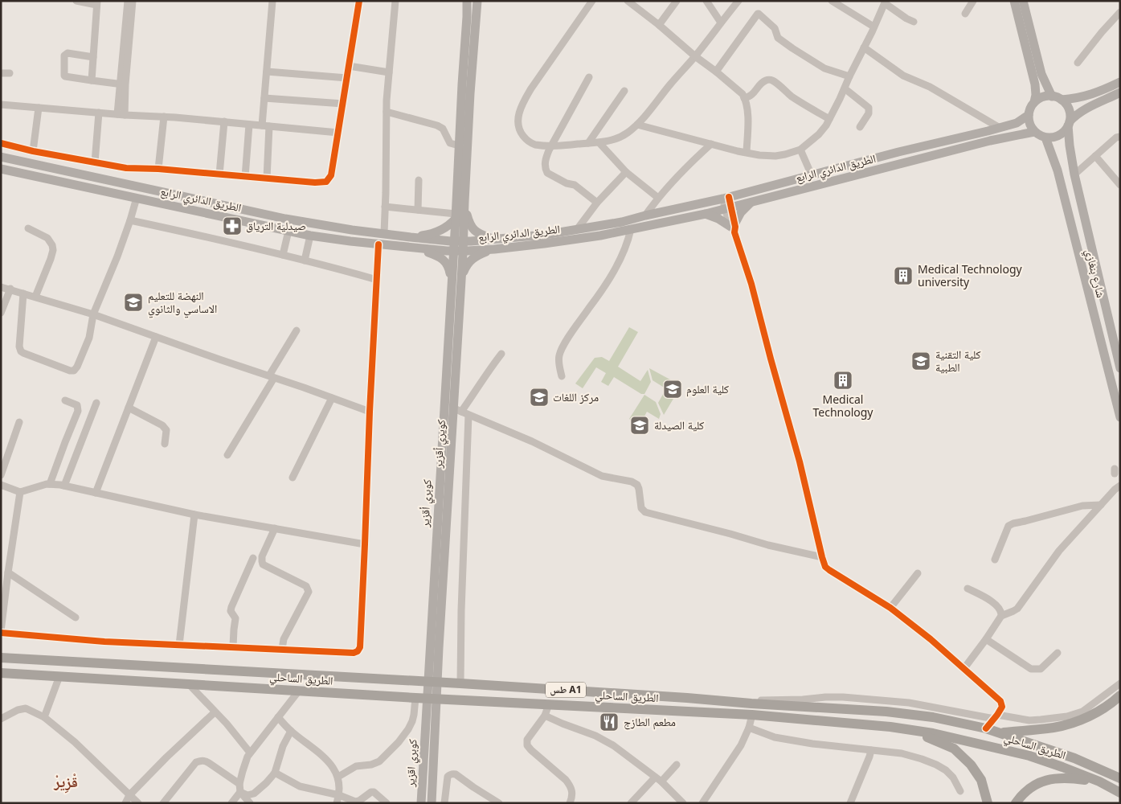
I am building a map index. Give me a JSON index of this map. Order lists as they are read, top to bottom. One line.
{"streets":{"highway":["الطريق الساحلي","طس A1"],"main road":["الطريق الدائري الرابع","شارع بنغازي","كويري أقزير","كوبري أقزير","كوبري اقزير"]},"crossings":[["الطريق الدائري الرابع","شارع بنغازي"],["الطريق الدائري الرابع","كويري أقزير"],["الطريق الدائري الرابع","كوبري أقزير"],["كويري أقزير","كوبري أقزير"],["كويري أقزير","كوبري اقزير"],["كوبري أقزير","كوبري اقزير"]],"districts":["قْزِيرْ"],"places":{"pharmacy":["صيدلية الترياق"],"building":["Medical Technology university","Medical Technology"],"school or university":["النهضة للتعليم الاساسي والثانوي","كلية التقنية الطبية","كلية العلوم","مركز اللغات","كلية الصيدلة"],"restaurant":["مطعم الطازج"]}}
